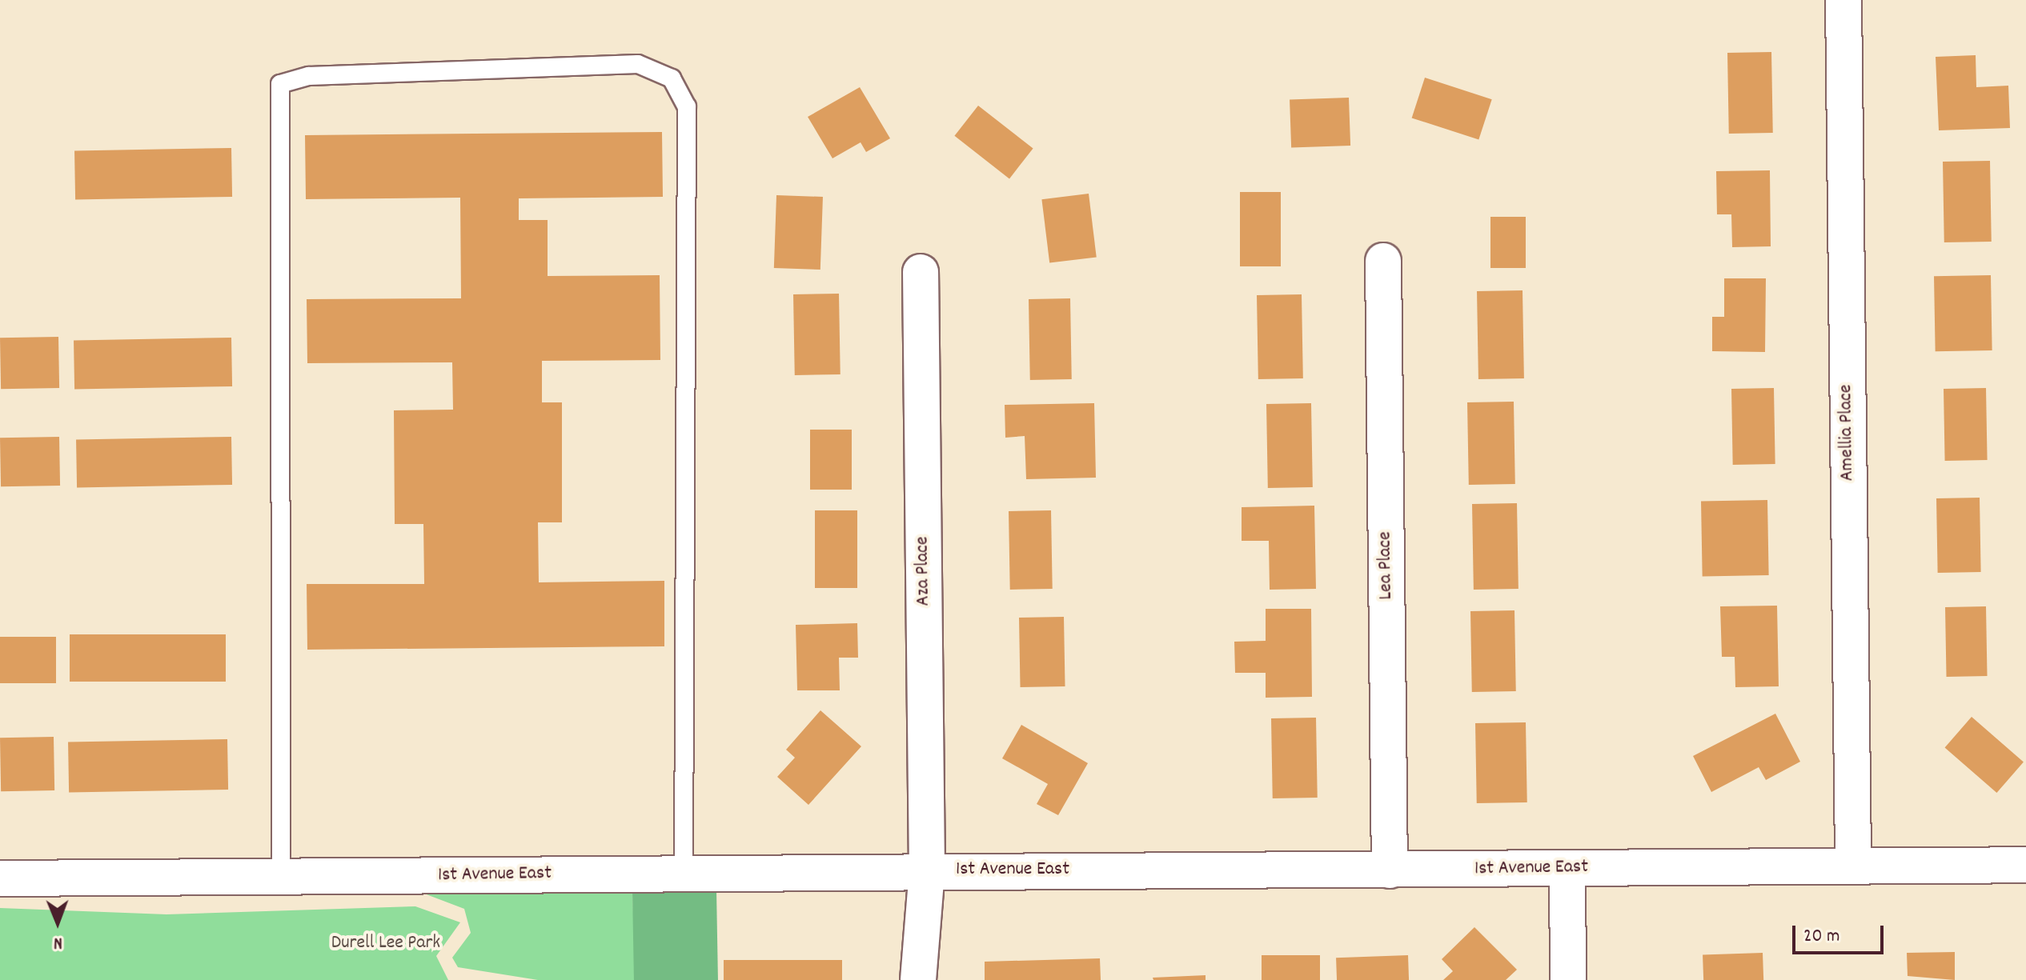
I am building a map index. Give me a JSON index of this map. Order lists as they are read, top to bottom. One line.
{"streets":{"street":["Amellia Place","Lea Place","Aza Place","1st Avenue East"]},"crossings":[["Amellia Place","1st Avenue East"],["Lea Place","1st Avenue East"],["Aza Place","1st Avenue East"]],"parks":["Durell Lee Park"],"scale_bar":"20 m","north":"bottom"}
